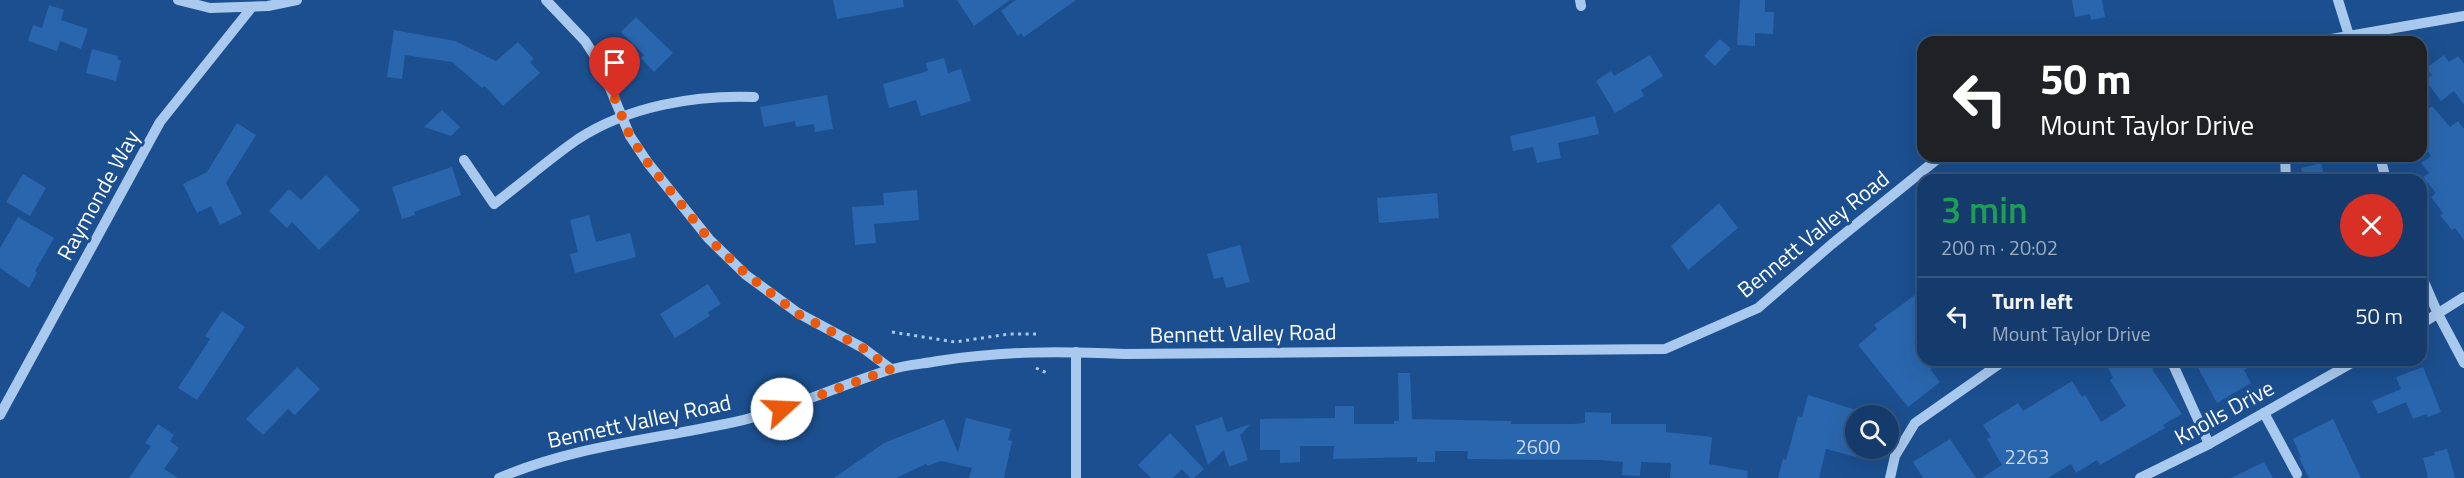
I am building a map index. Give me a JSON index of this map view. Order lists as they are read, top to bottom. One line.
{"streets":{"street":["Raymonde Way","Bennett Valley Road","Knolls Drive"]},"house_numbers":["2600","2263"],"page":{"turn":["50 m","Mount Taylor Drive"],"heading":["3 min","200 m · 20:02"],"list":[{"name":"Turn left","note":"Mount Taylor Drive","value":"50 m"}]}}
